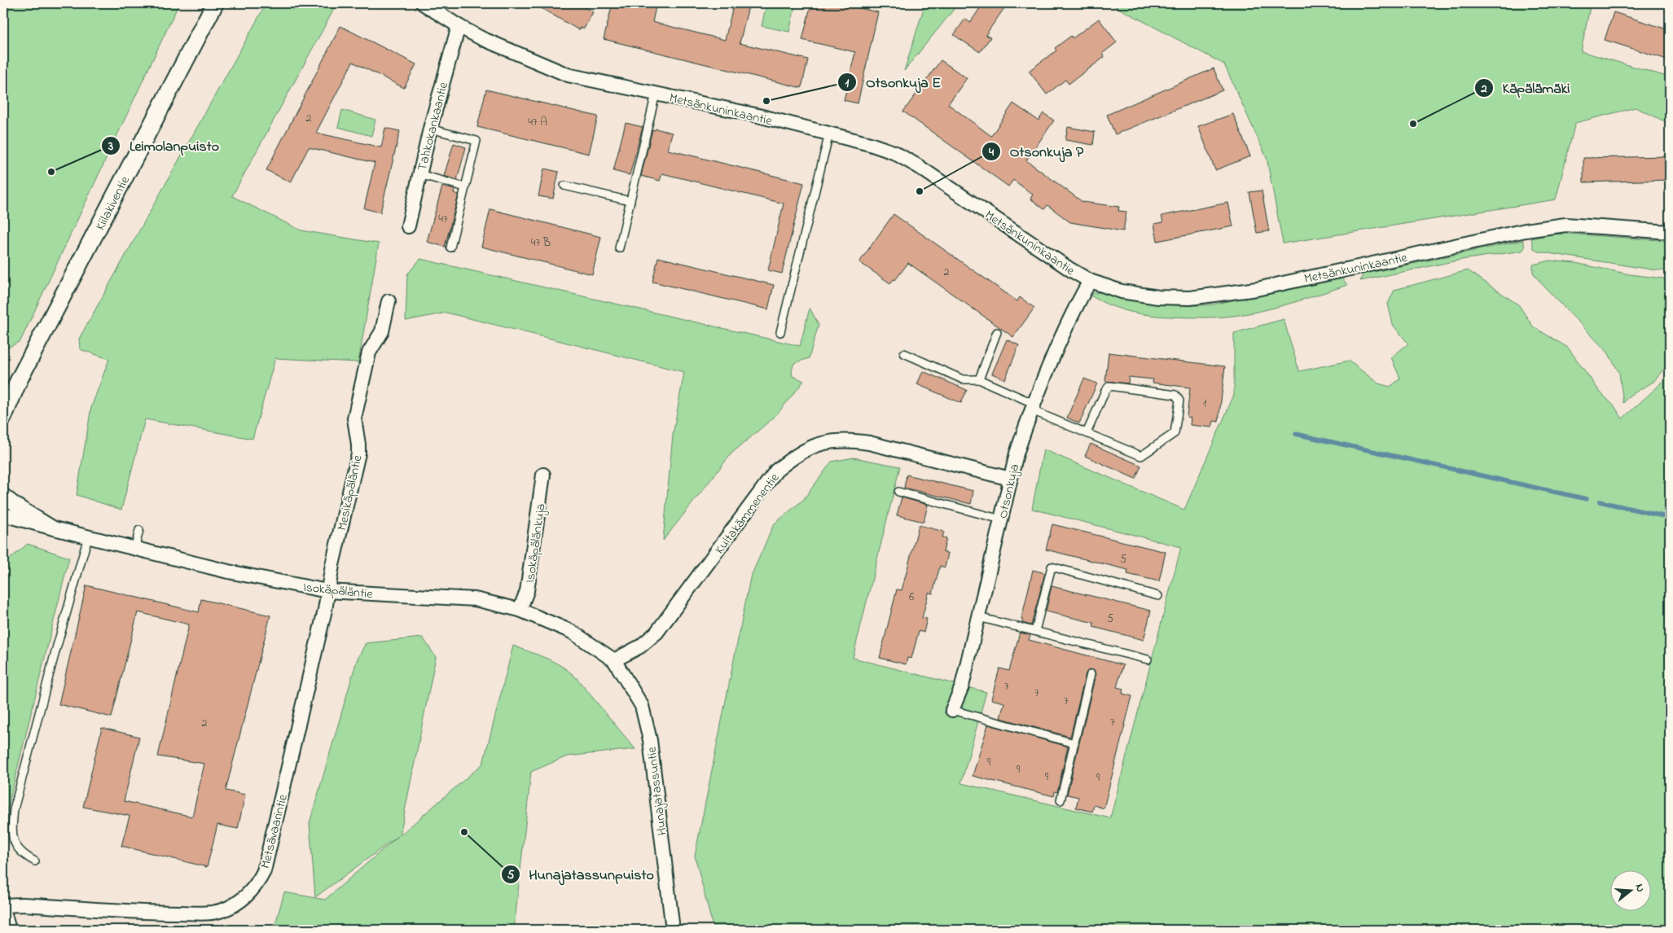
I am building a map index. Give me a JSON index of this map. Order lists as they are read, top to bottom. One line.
{"streets":{"street":["Metsänkuninkaantie","Tahkokankaantie","Kiilakiventie","Otsonkuja","Mesikäpäläntie","Kultakämmenentie","Isokäpälänkuja","Isokäpäläntie","Hunajatassuntie","Metsävaarintie"]},"crossings":[["Metsänkuninkaantie","Tahkokankaantie"],["Metsänkuninkaantie","Otsonkuja"],["Otsonkuja","Kultakämmenentie"],["Mesikäpäläntie","Isokäpäläntie"],["Mesikäpäläntie","Metsävaarintie"],["Kultakämmenentie","Isokäpäläntie"],["Kultakämmenentie","Hunajatassuntie"],["Isokäpälänkuja","Isokäpäläntie"],["Isokäpäläntie","Hunajatassuntie"],["Isokäpäläntie","Metsävaarintie"]],"places":["Otsonkuja E","Käpälämäki","Leimolanpuisto","Otsonkuja P","Hunajatassunpuisto"],"house_numbers":["2","47 A","47","47 B","2","1","5","6","5","7","7","7","7","2","9","9","9","9"],"north":"right"}
